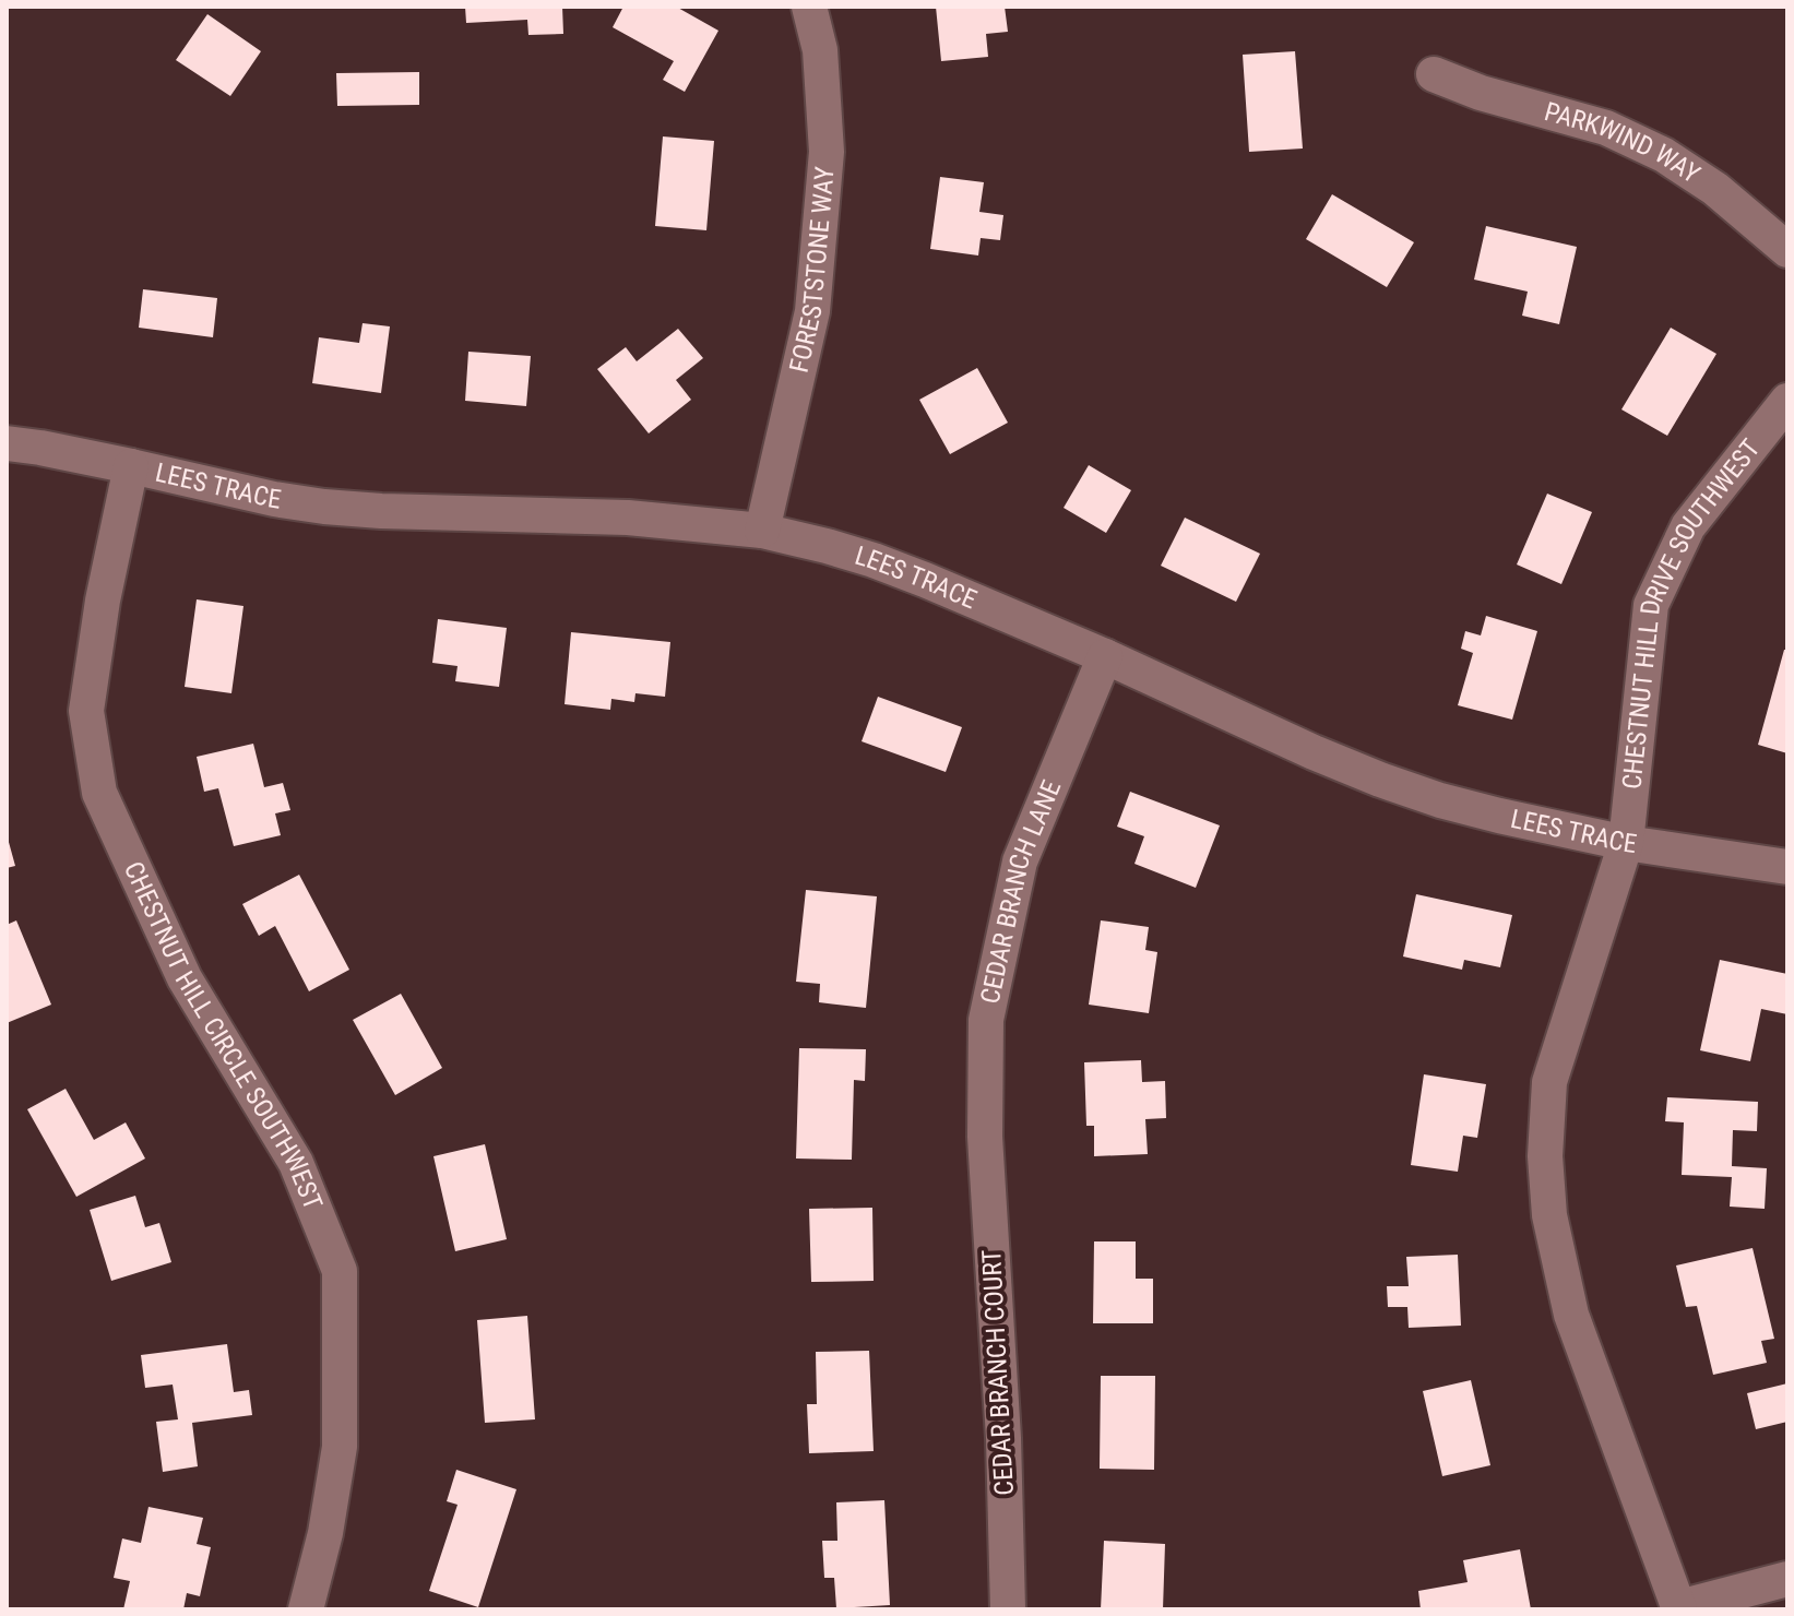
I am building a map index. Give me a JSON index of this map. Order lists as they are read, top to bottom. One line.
{"streets":{"street":["PARKWIND WAY","FORESTSTONE WAY","LEES TRACE","CHESTNUT HILL DRIVE SOUTHWEST","CEDAR BRANCH LANE","CHESTNUT HILL CIRCLE SOUTHWEST","CEDAR BRANCH COURT"]},"crossings":[["FORESTSTONE WAY","LEES TRACE"],["LEES TRACE","CHESTNUT HILL DRIVE SOUTHWEST"],["LEES TRACE","CEDAR BRANCH LANE"],["LEES TRACE","CHESTNUT HILL CIRCLE SOUTHWEST"],["CEDAR BRANCH LANE","CEDAR BRANCH COURT"]]}
